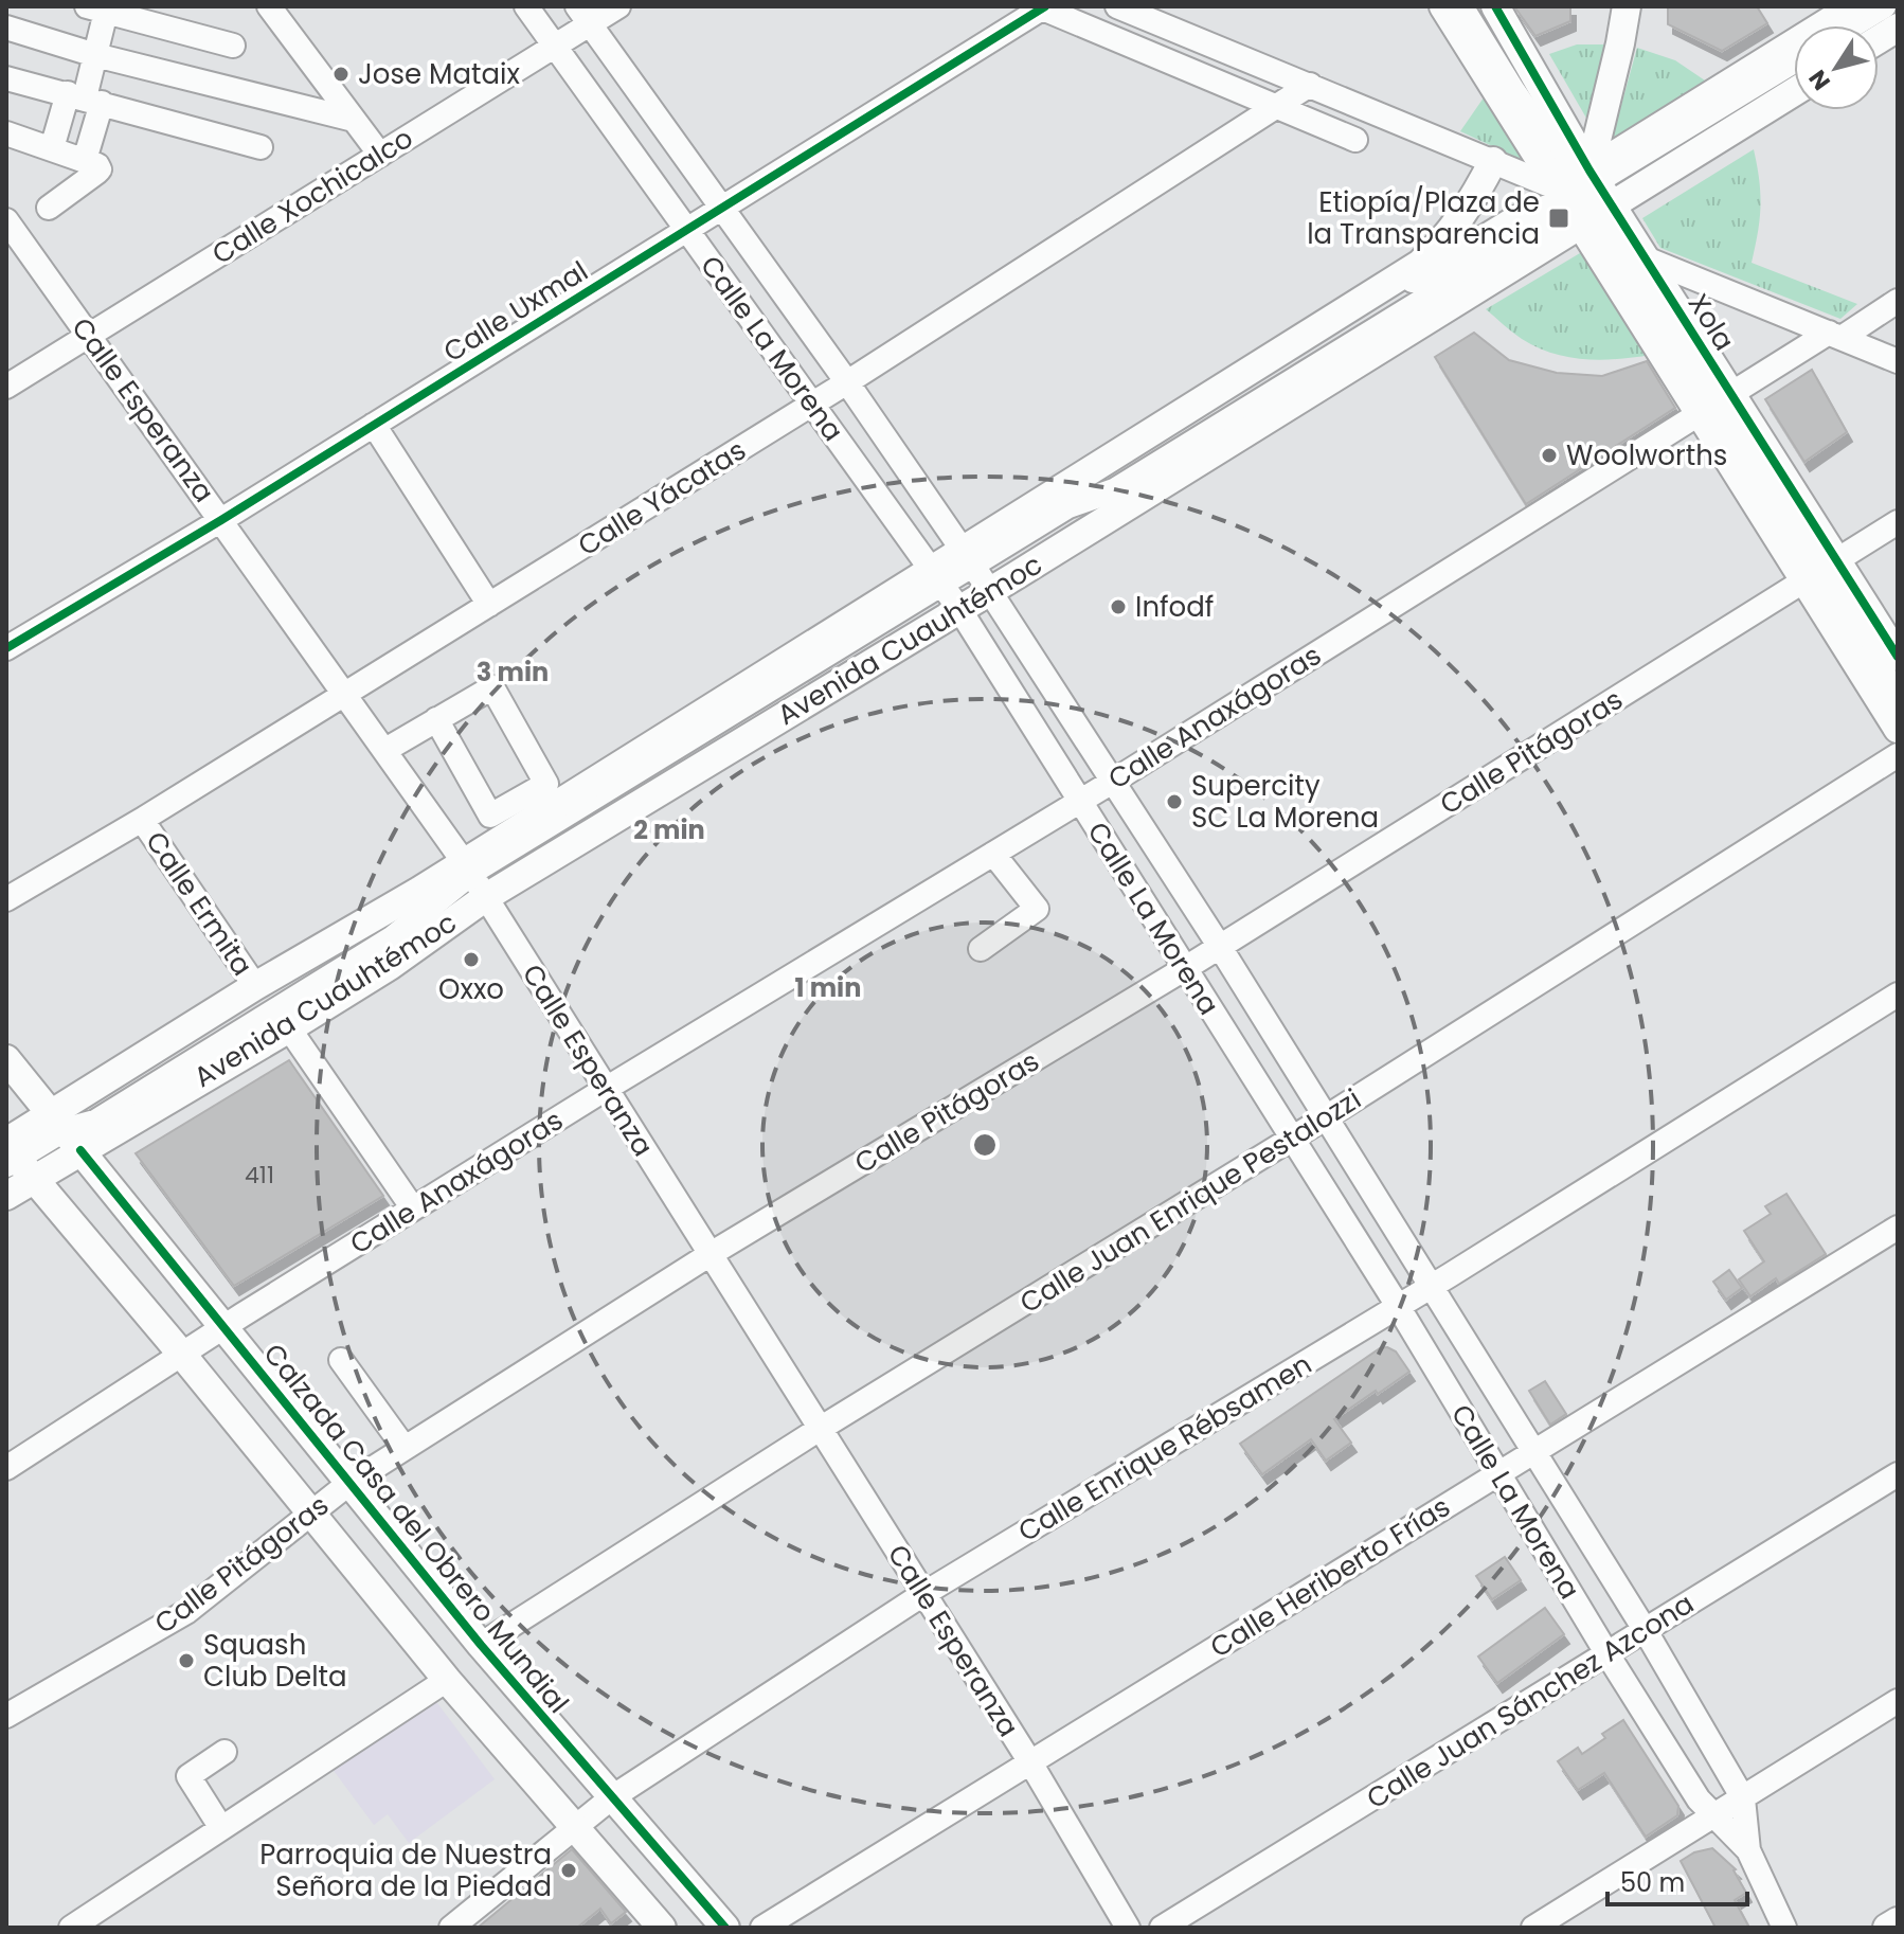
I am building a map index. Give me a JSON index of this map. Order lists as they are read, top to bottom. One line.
{"streets":{"main road":["Xola","Avenida Cuauhtémoc","Calzada Casa del Obrero Mundial"],"street":["Calle Xochicalco","Calle Uxmal","Calle La Morena","Calle Esperanza","Calle Yácatas","Calle Anaxágoras","Calle Pitágoras","Calle Ermita","Calle Juan Enrique Pestalozzi","Calle Enrique Rébsamen","Calle Heriberto Frías","Calle Juan Sánchez Azcona"]},"crossings":[["Calle Xochicalco","Calle La Morena"],["Calle Xochicalco","Calle Esperanza"],["Calle Uxmal","Calle La Morena"],["Calle Uxmal","Calle Esperanza"],["Xola","Avenida Cuauhtémoc"],["Xola","Calle Anaxágoras"],["Xola","Calle Pitágoras"],["Calle La Morena","Calle Yácatas"],["Calle La Morena","Avenida Cuauhtémoc"],["Calle La Morena","Calle Anaxágoras"],["Calle La Morena","Calle Pitágoras"],["Calle La Morena","Calle Juan Enrique Pestalozzi"],["Calle La Morena","Calle Enrique Rébsamen"],["Calle La Morena","Calle Heriberto Frías"],["Calle La Morena","Calle Juan Sánchez Azcona"],["Calle Esperanza","Calle Yácatas"],["Calle Esperanza","Avenida Cuauhtémoc"],["Calle Esperanza","Calle Anaxágoras"],["Calle Esperanza","Calle Pitágoras"],["Calle Esperanza","Calle Juan Enrique Pestalozzi"],["Calle Esperanza","Calle Enrique Rébsamen"],["Calle Esperanza","Calle Heriberto Frías"],["Calle Yácatas","Calle Ermita"],["Avenida Cuauhtémoc","Calle Ermita"],["Avenida Cuauhtémoc","Calzada Casa del Obrero Mundial"],["Calle Anaxágoras","Calzada Casa del Obrero Mundial"],["Calle Pitágoras","Calzada Casa del Obrero Mundial"],["Calle Juan Enrique Pestalozzi","Calzada Casa del Obrero Mundial"],["Calle Enrique Rébsamen","Calzada Casa del Obrero Mundial"]],"places":{"other":["Jose Mataix","Woolworths","Infodf","Supercity SC La Morena","Oxxo","Squash Club Delta","Parroquia de Nuestra Señora de la Piedad"],"transit":["Etiopía/Plaza de la Transparencia"]},"house_numbers":["411"],"scale_bar":"50 m","north":"bottom left","rings":["3 min","2 min","1 min"]}
